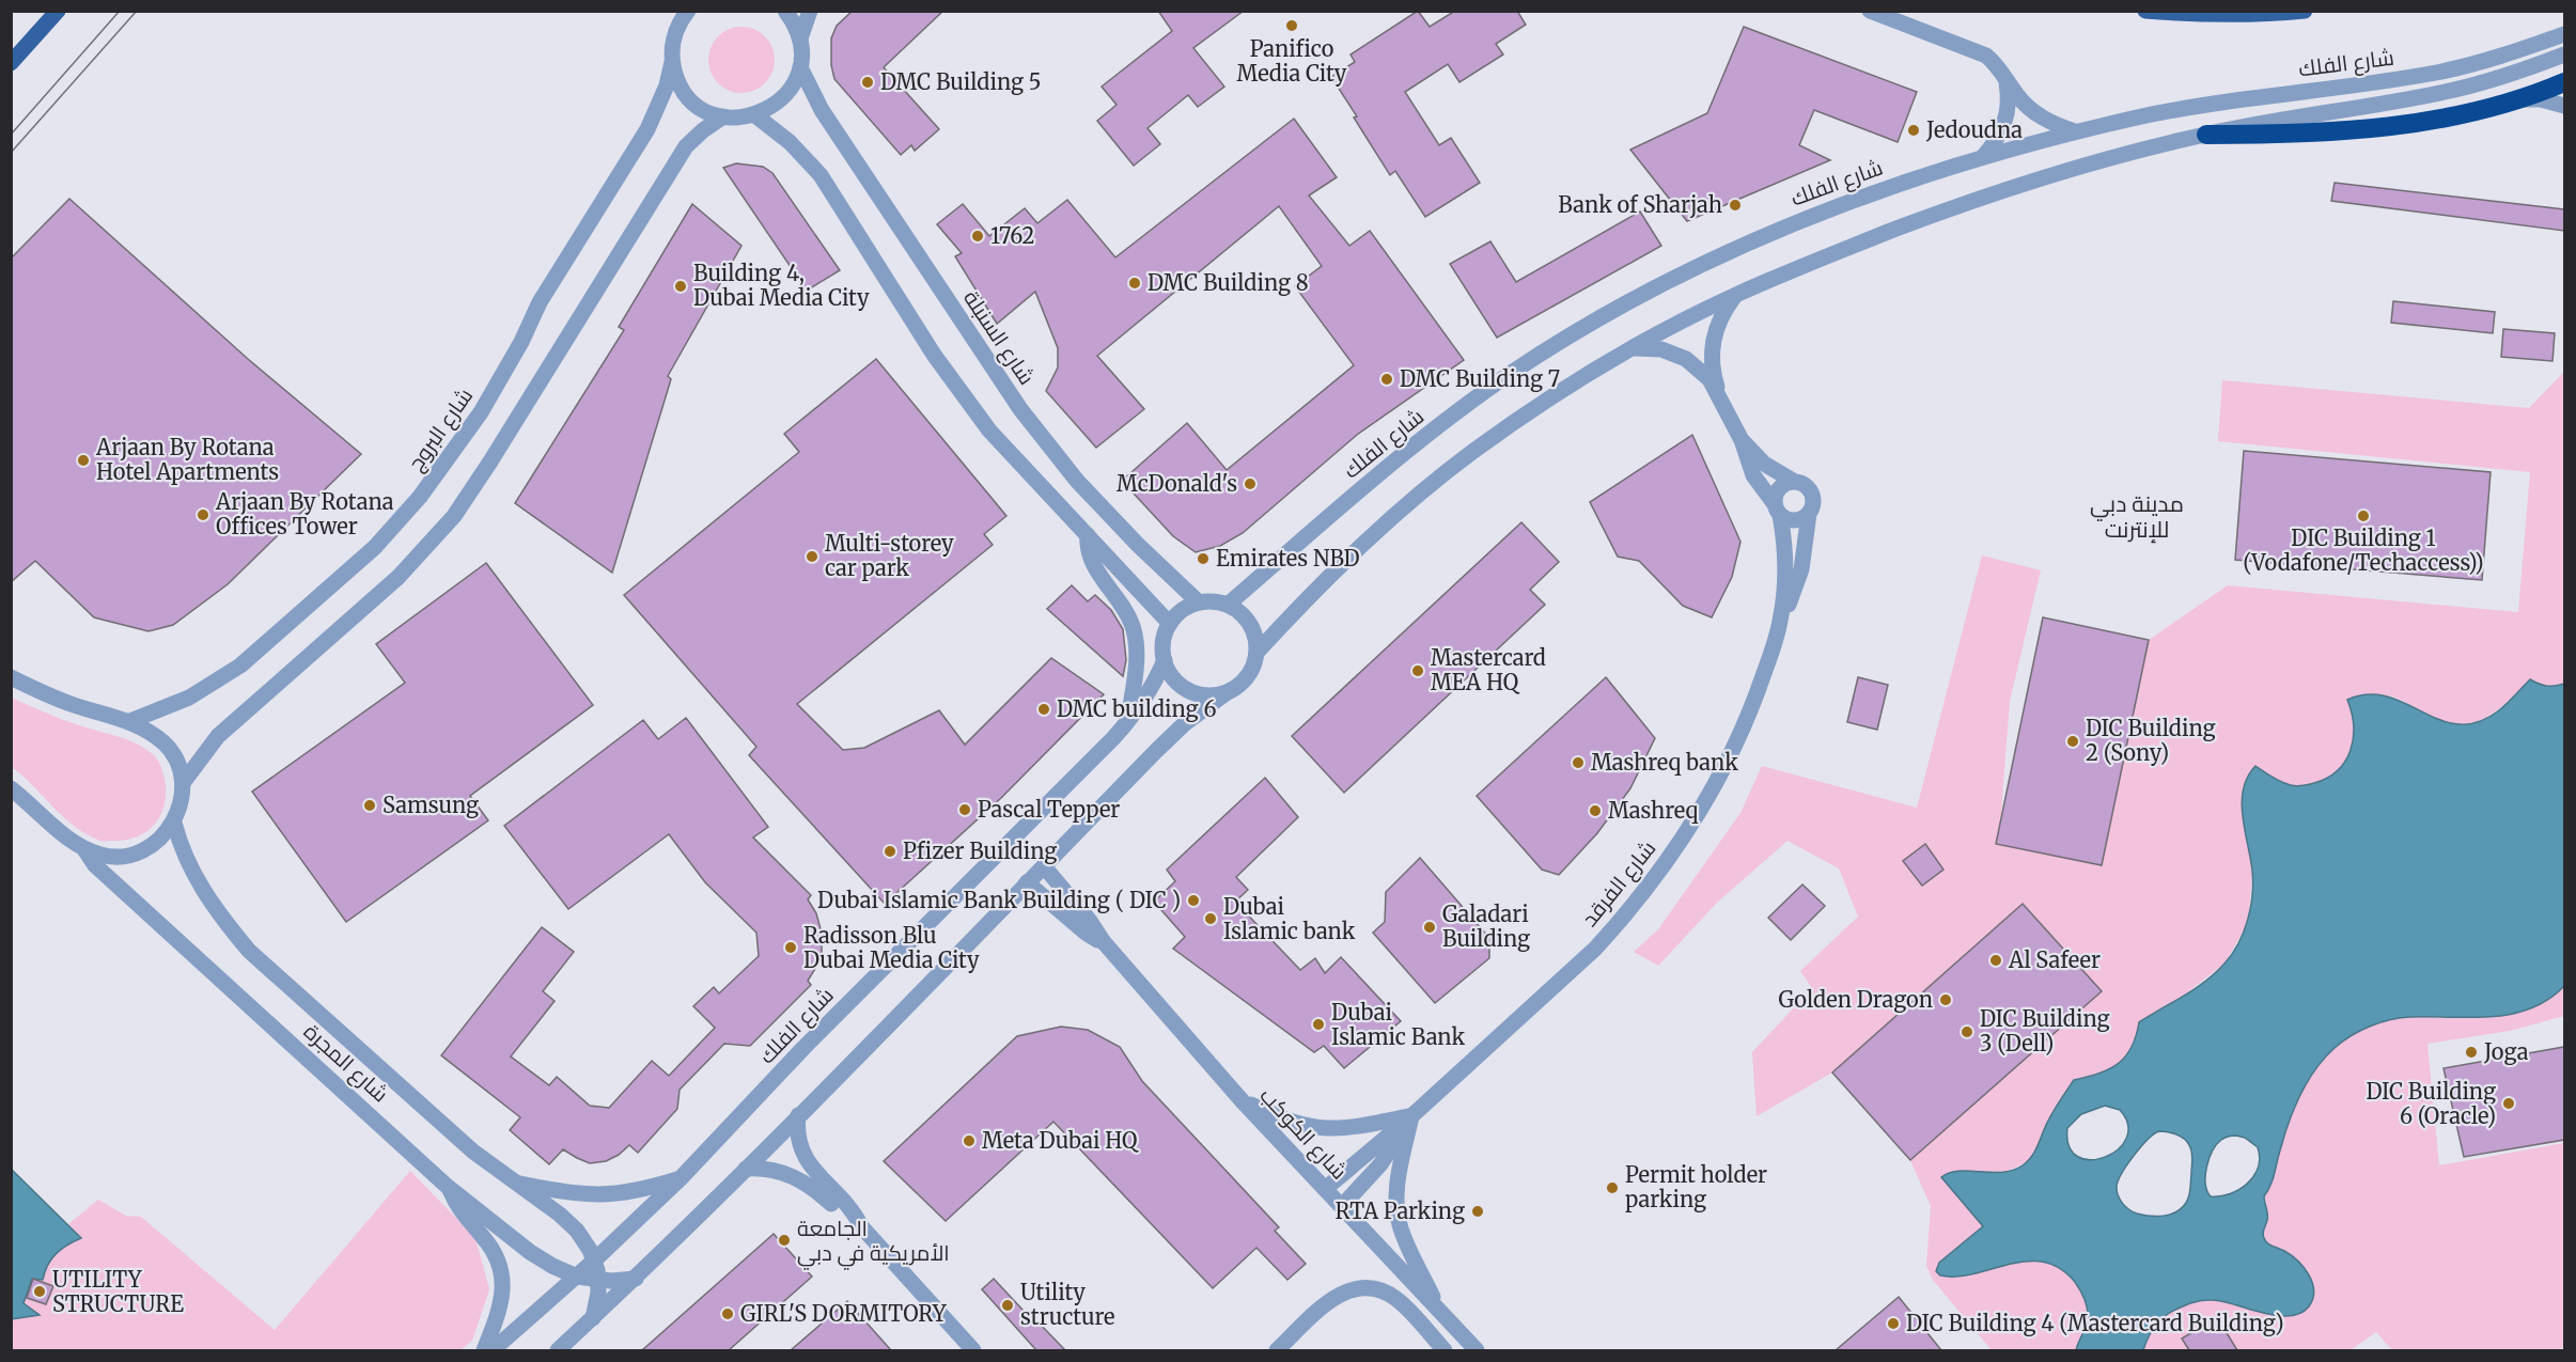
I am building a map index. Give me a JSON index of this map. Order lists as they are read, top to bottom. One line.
{"streets":{"street":["شارع الفلك","شارع السنبلة","شارع البروج","شارع الفرقد","شارع المجرة","شارع الكوكب"]},"crossings":[["شارع الفلك","شارع السنبلة"],["شارع الفلك","شارع المجرة"],["شارع الفرقد","شارع الكوكب"]],"districts":["مدينة دبي للإنترنت"],"places":["Panifico Media City","DMC Building 5","Jedoudna","Bank of Sharjah","1762","DMC Building 8","Building 4, Dubai Media City","DMC Building 7","Arjaan By Rotana Hotel Apartments","McDonald's","Arjaan By Rotana Offices Tower","DIC Building 1 (Vodafone/Techaccess))","Multi-storey car park","Emirates NBD","Mastercard MEA HQ","DMC building 6","DIC Building 2 (Sony)","Mashreq bank","Samsung","Pascal Tepper","Mashreq","Pfizer Building","Dubai Islamic Bank Building ( DIC )","Dubai Islamic bank","Galadari Building","Radisson Blu Dubai Media City","Al Safeer","Golden Dragon","Dubai Islamic Bank","DIC Building 3 (Dell)","Joga","DIC Building 6 (Oracle)","Meta Dubai HQ","Permit holder parking","RTA Parking","الجامعة الأمريكية في دبي","UTILITY STRUCTURE","Utility structure","GIRL'S DORMITORY","DIC Building 4 (Mastercard Building)"]}
